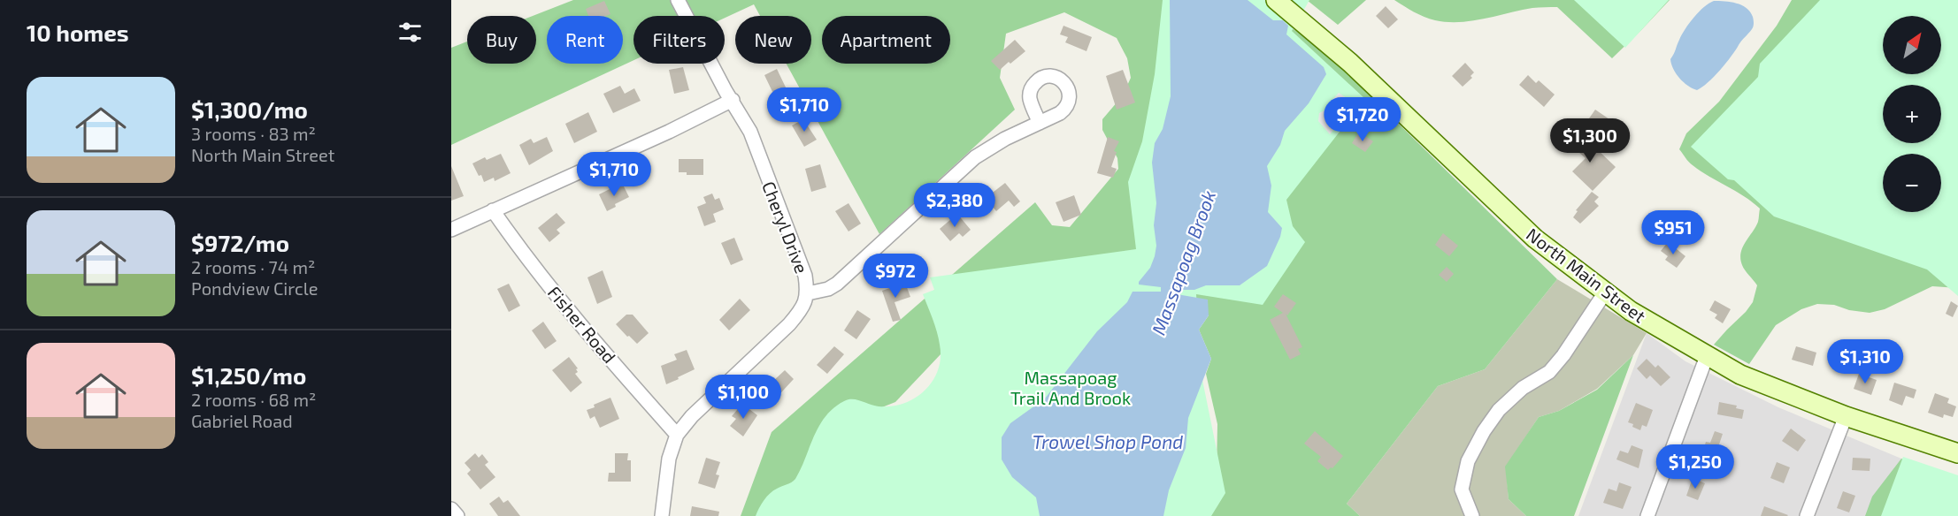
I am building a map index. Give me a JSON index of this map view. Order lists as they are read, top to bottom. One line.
{"streets":{"main road":["North Main Street"],"street":["Cheryl Drive","Fisher Road"]},"crossings":[["Cheryl Drive","Fisher Road"]],"water":["Massapoag Brook","Trowel Shop Pond"],"parks":["Massapoag Trail And Brook"],"north":"top right","page":{"heading":"10 homes","map_buttons":["+","−"],"chip":["Buy","Rent","Filters","New","Apartment"],"list":[{"name":"$1,300/mo","note":"3 rooms · 83 m² · North Main Street"},{"name":"$972/mo","note":"2 rooms · 74 m² · Pondview Circle"},{"name":"$1,250/mo","note":"2 rooms · 68 m² · Gabriel Road"}],"price":["$1,710","$1,720","$1,300","$1,710","$2,380","$951","$972","$1,310","$1,100","$1,250"]}}
